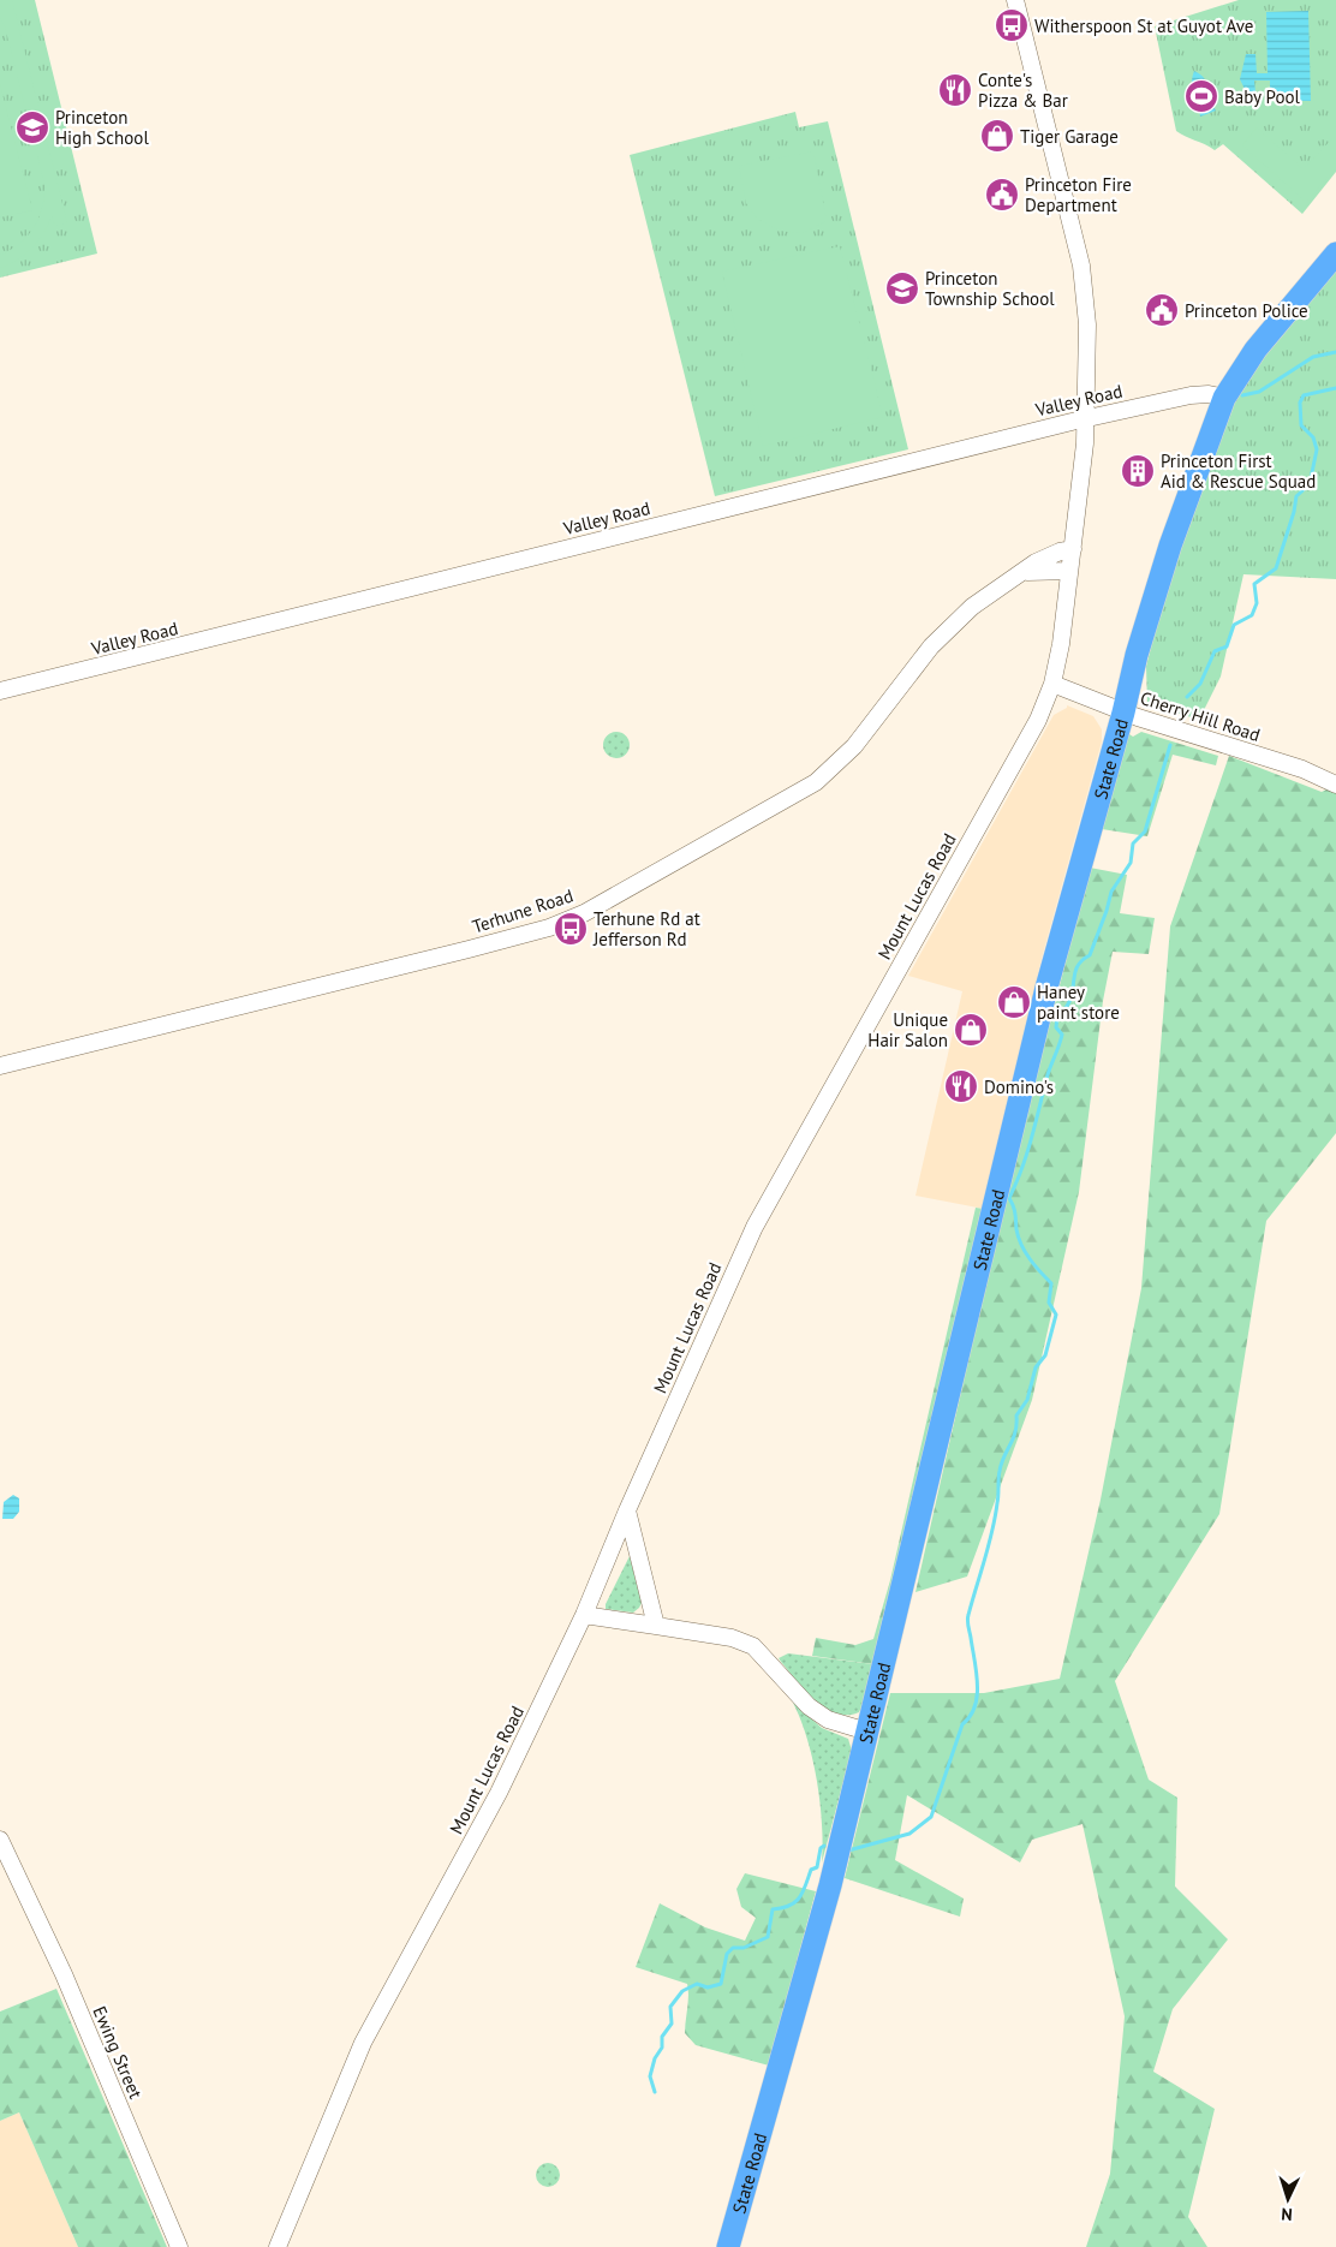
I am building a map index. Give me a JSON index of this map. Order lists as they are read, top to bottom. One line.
{"streets":{"highway":["State Road"],"street":["Valley Road","Cherry Hill Road","Mount Lucas Road","Terhune Road","Ewing Street"]},"crossings":[["Valley Road","State Road"],["Valley Road","Mount Lucas Road"],["Cherry Hill Road","State Road"],["Cherry Hill Road","Mount Lucas Road"],["Mount Lucas Road","Terhune Road"]],"places":{"bus stop":["Witherspoon St at Guyot Ave","Terhune Rd at Jefferson Rd"],"restaurant":["Conte's Pizza & Bar","Domino's"],"sports":["Baby Pool"],"school or university":["Princeton High School","Princeton Township School"],"shop":["Tiger Garage","Haney paint store","Unique Hair Salon"],"public building":["Princeton Fire Department","Princeton Police"],"building":["Princeton First Aid & Rescue Squad"]},"north":"bottom"}
